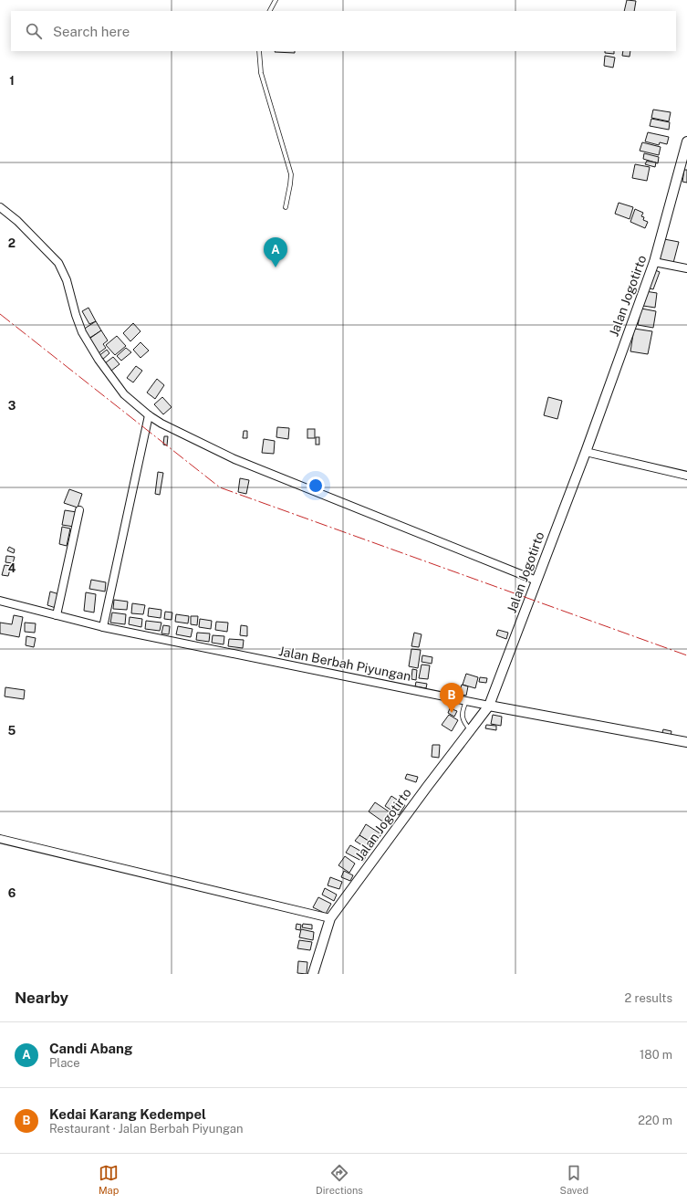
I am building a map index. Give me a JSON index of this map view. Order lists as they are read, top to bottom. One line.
{"streets":{"street":["Jalan Jogotirto","Jalan Berbah Piyungan"]},"crossings":[["Jalan Jogotirto","Jalan Berbah Piyungan"]],"page":{"search":"Search here","pins":["A","B"],"heading":["Nearby","2 results"],"list":[{"mark":"A","name":"Candi Abang","note":"Place","value":"180 m"},{"mark":"B","name":"Kedai Karang Kedempel","note":"Restaurant · Jalan Berbah Piyungan","value":"220 m"}],"nav":["Map","Directions","Saved"]},"grid":{"rows":["1","2","3","4","5","6"]}}
